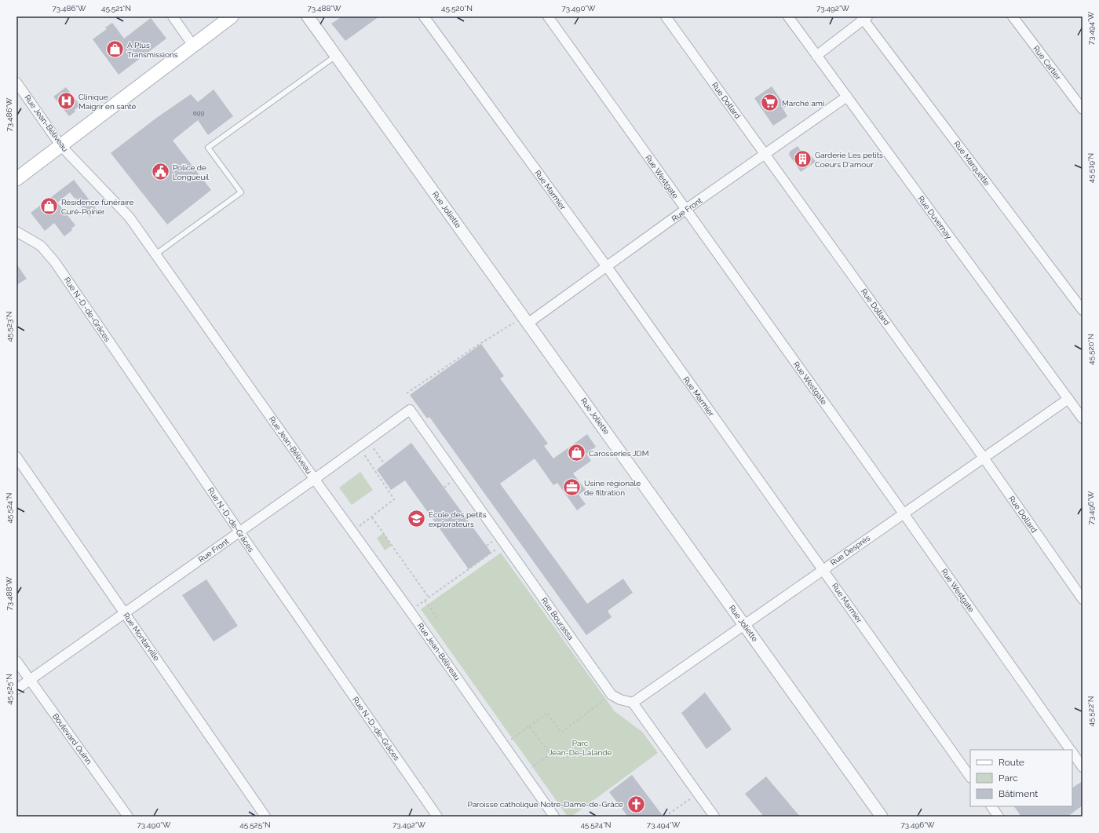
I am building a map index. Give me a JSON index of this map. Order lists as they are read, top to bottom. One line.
{"streets":{"street":["Rue Cartier","Rue Dollard","Rue Jean-Béliveau","Rue Marquette","Rue Westgate","Rue Marmier","Rue Joliette","Rue Front","Rue Duvernay","Rue N.-D.-de-Grâces","Rue Després","Rue Bourassa","Rue Montarville","Boulevard Quinn"]},"crossings":[["Rue Dollard","Rue Front"],["Rue Dollard","Rue Després"],["Rue Jean-Béliveau","Rue Front"],["Rue Westgate","Rue Front"],["Rue Westgate","Rue Després"],["Rue Marmier","Rue Front"],["Rue Marmier","Rue Després"],["Rue Joliette","Rue Front"],["Rue Joliette","Rue Després"],["Rue Front","Rue Duvernay"],["Rue Front","Rue N.-D.-de-Grâces"],["Rue Front","Rue Bourassa"],["Rue Front","Rue Montarville"],["Rue Front","Boulevard Quinn"],["Rue Duvernay","Rue Després"],["Rue Després","Rue Bourassa"]],"parks":["Parc Jean-De-Lalande"],"places":{"shop":["A Plus Transmissions","Résidence funéraire Curé-Poirier","Carosseries JDM"],"hospital":["Clinique Maigrir en santé"],"supermarket":["Marché ami"],"building":["Garderie Les petits Coeurs D'amour"],"public building":["Police de Longueuil"],"office":["Usine régionale de filtration"],"school or university":["École des petits explorateurs"],"church":["Paroisse catholique Notre-Dame-de-Grâce"]},"house_numbers":["699"],"legend":["Route","Parc","Bâtiment"],"coordinates":["73.486°W","45.521°N","73.488°W","45.520°N","73.490°W","73.492°W","73.494°W","45.519°N","45.523°N","73.496°W","45.524°N","45.525°N","45.522°N"]}
